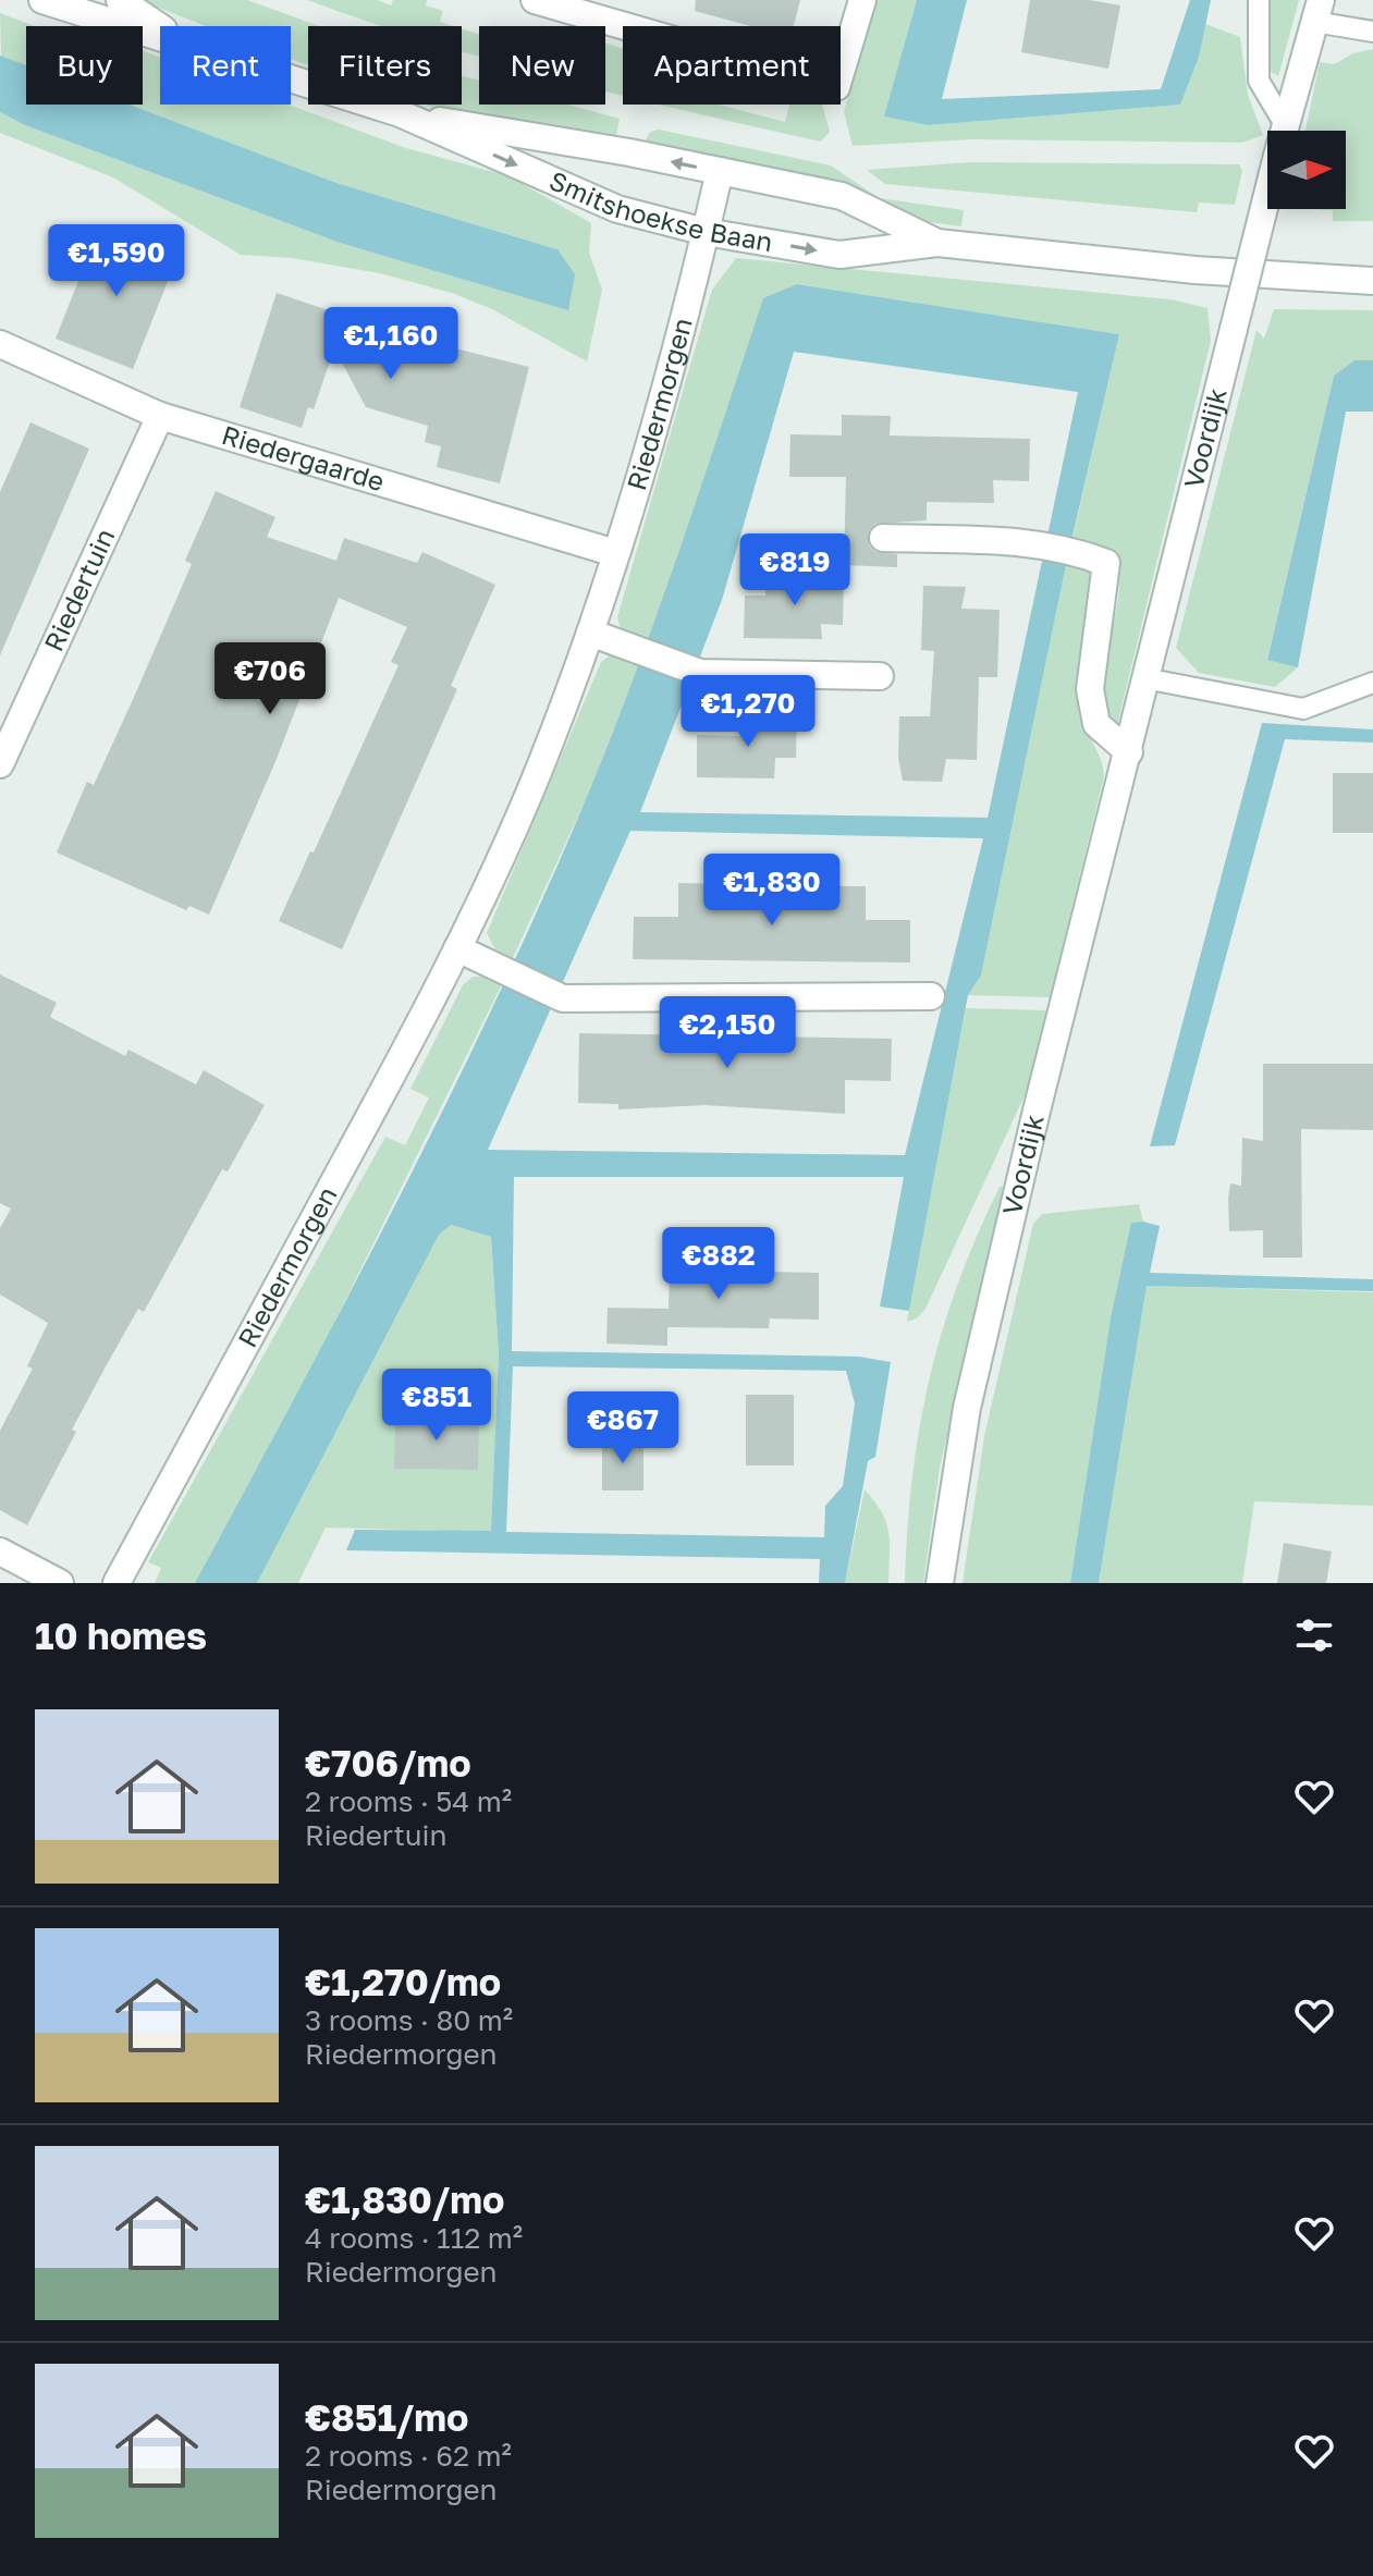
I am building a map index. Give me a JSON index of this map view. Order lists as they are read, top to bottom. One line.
{"streets":{"street":["Smitshoekse Baan","Riedermorgen","Voordijk","Riedergaarde","Riedertuin"]},"crossings":[["Smitshoekse Baan","Riedermorgen"],["Riedermorgen","Riedergaarde"],["Riedergaarde","Riedertuin"]],"north":"right","page":{"chip":["Buy","Rent","Filters","New","Apartment"],"price":["€1,590","€1,160","€819","€706","€1,270","€1,830","€2,150","€882","€851","€867"],"heading":"10 homes","list":[{"name":"€706/mo","note":"2 rooms · 54 m² · Riedertuin"},{"name":"€1,270/mo","note":"3 rooms · 80 m² · Riedermorgen"},{"name":"€1,830/mo","note":"4 rooms · 112 m² · Riedermorgen"},{"name":"€851/mo","note":"2 rooms · 62 m² · Riedermorgen"}]}}
